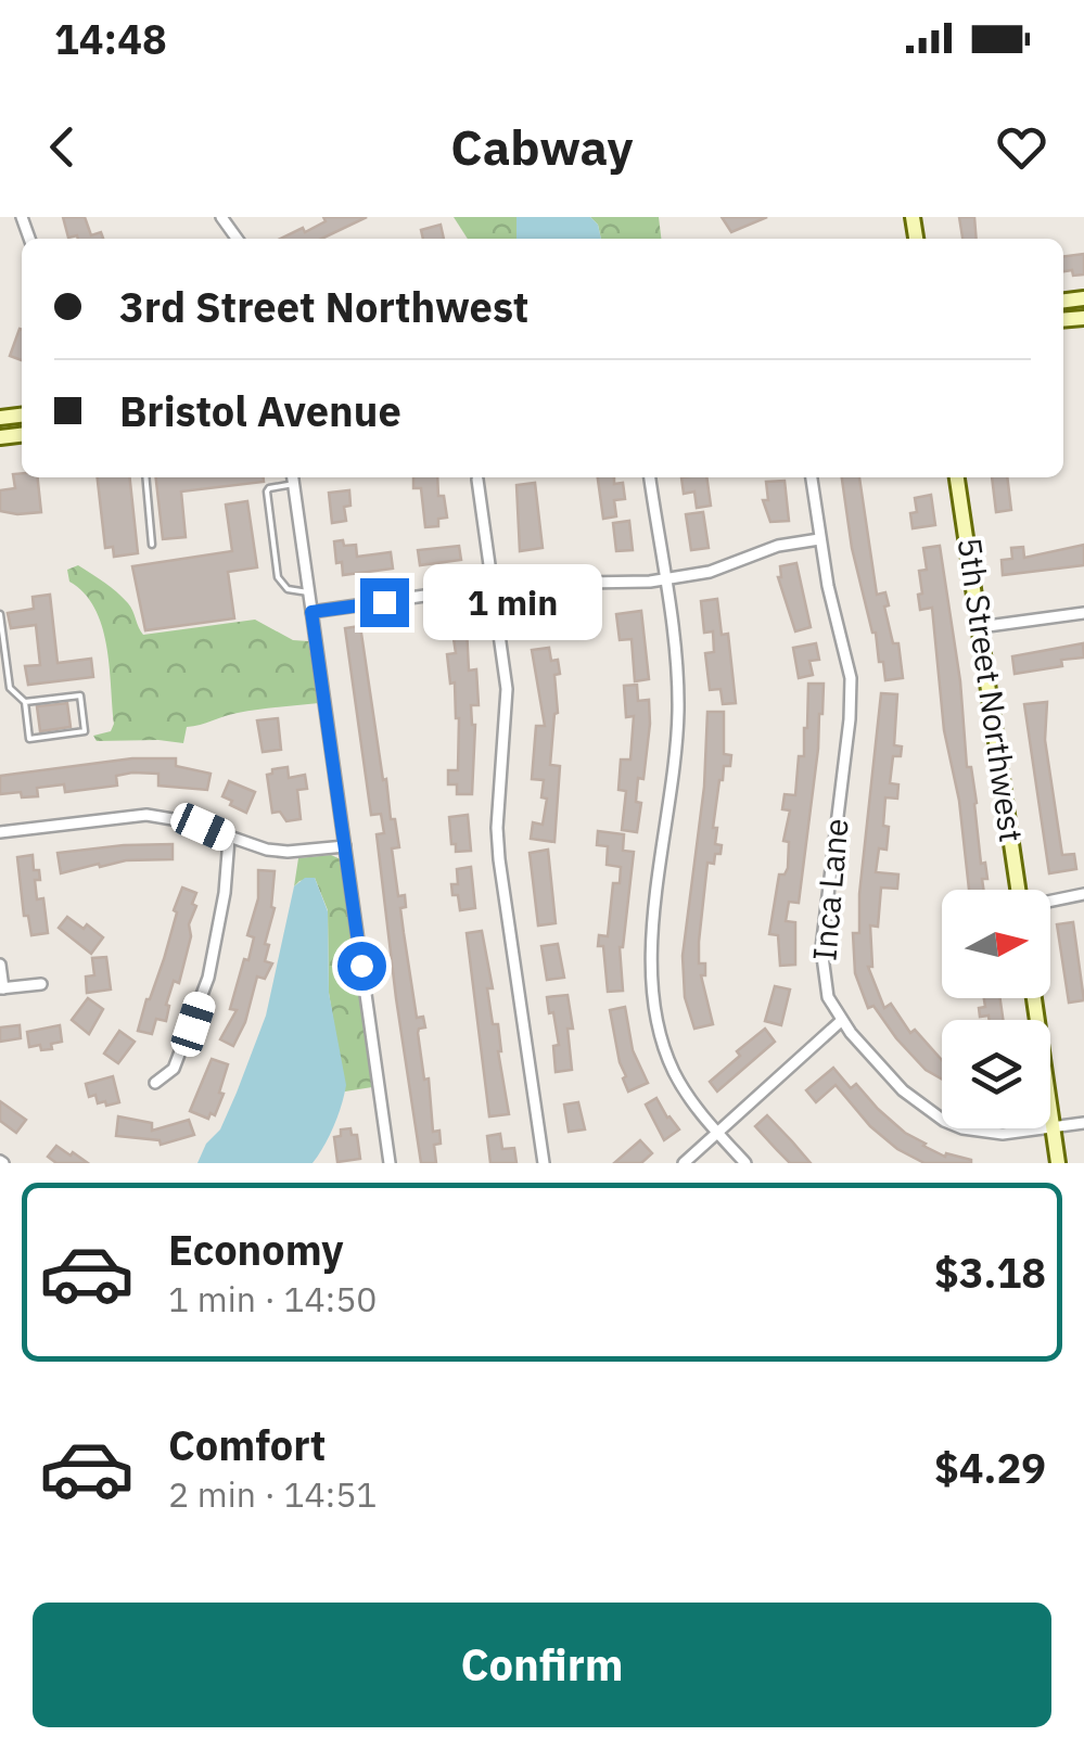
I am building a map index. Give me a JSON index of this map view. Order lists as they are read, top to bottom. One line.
{"streets":{"street":["5th Street Northwest","Inca Lane"]},"north":"right","page":{"status":"14:48","header":"Cabway","banner":["3rd Street Northwest","Bristol Avenue"],"bubble":"1 min","list":[{"name":"Economy","note":"1 min · 14:50","value":"$3.18"},{"name":"Comfort","note":"2 min · 14:51","value":"$4.29"}],"buttons":"Confirm"}}
